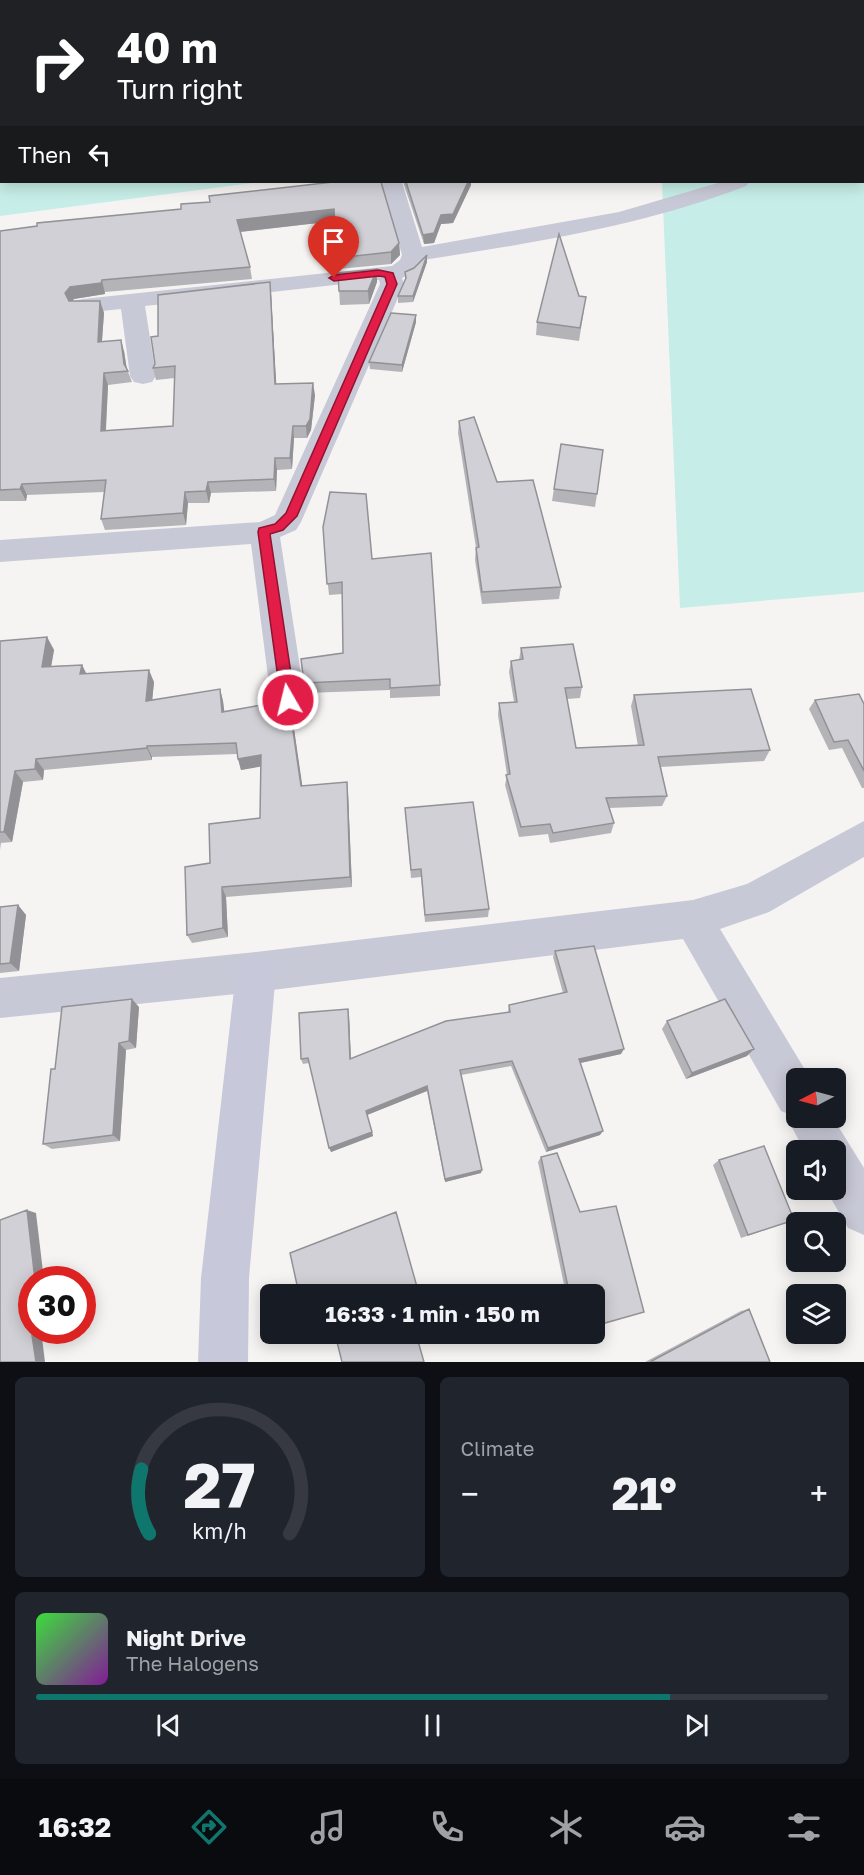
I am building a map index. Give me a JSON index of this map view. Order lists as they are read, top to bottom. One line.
{"north":"left","page":{"turn":["40 m","Turn right"],"then":"Then","limit":"30","trip":"16:33 · 1 min · 150 m","tile":"Climate","heat":["−","21°","+"],"song":["Night Drive","The Halogens"],"tabs":"16:32","gauge":["27","km/h"]}}
